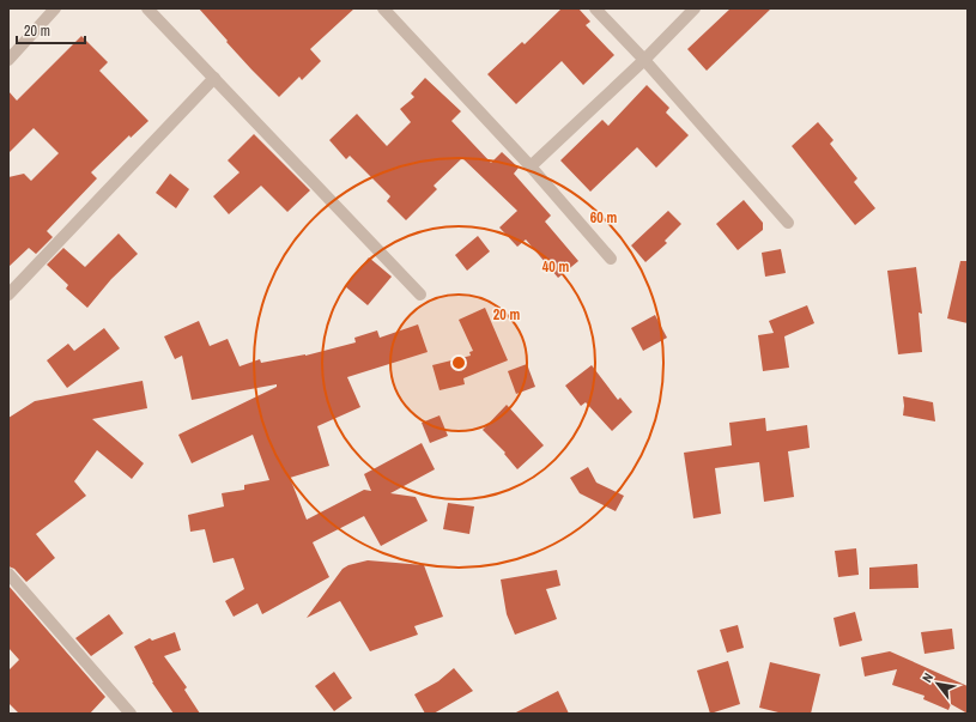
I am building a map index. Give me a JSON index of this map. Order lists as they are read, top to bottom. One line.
{"scale_bar":"20 m","north":"top left","rings":["60 m","40 m","20 m"]}
